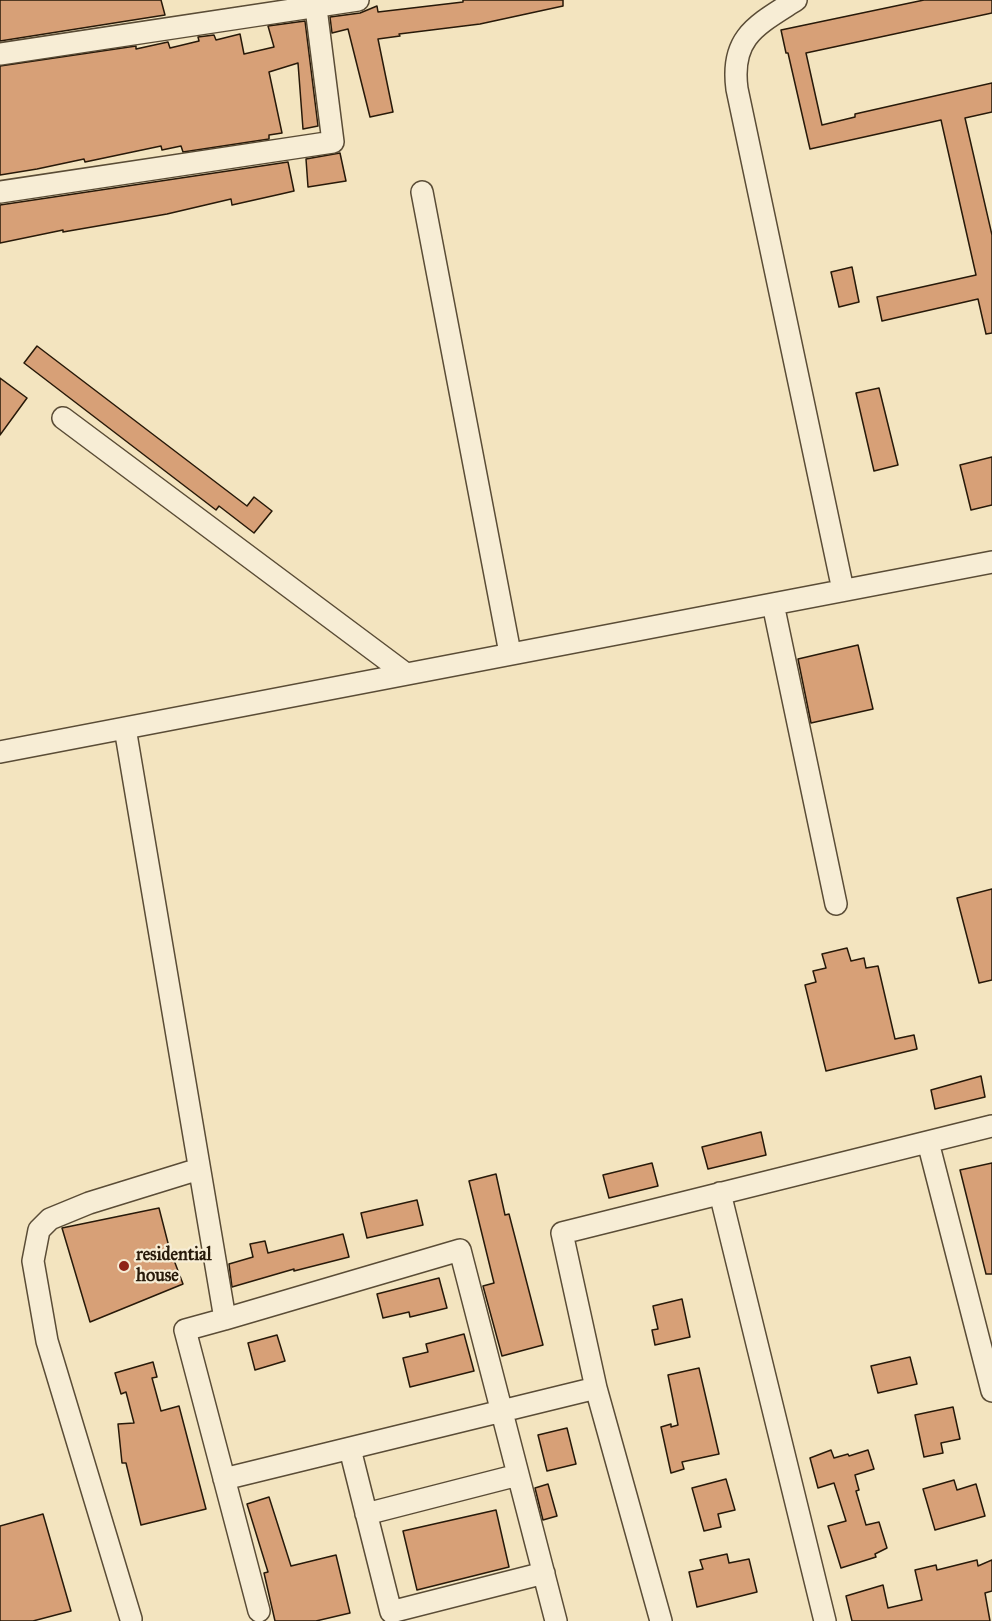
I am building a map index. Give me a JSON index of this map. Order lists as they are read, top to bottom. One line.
{"places":["residential house"]}
